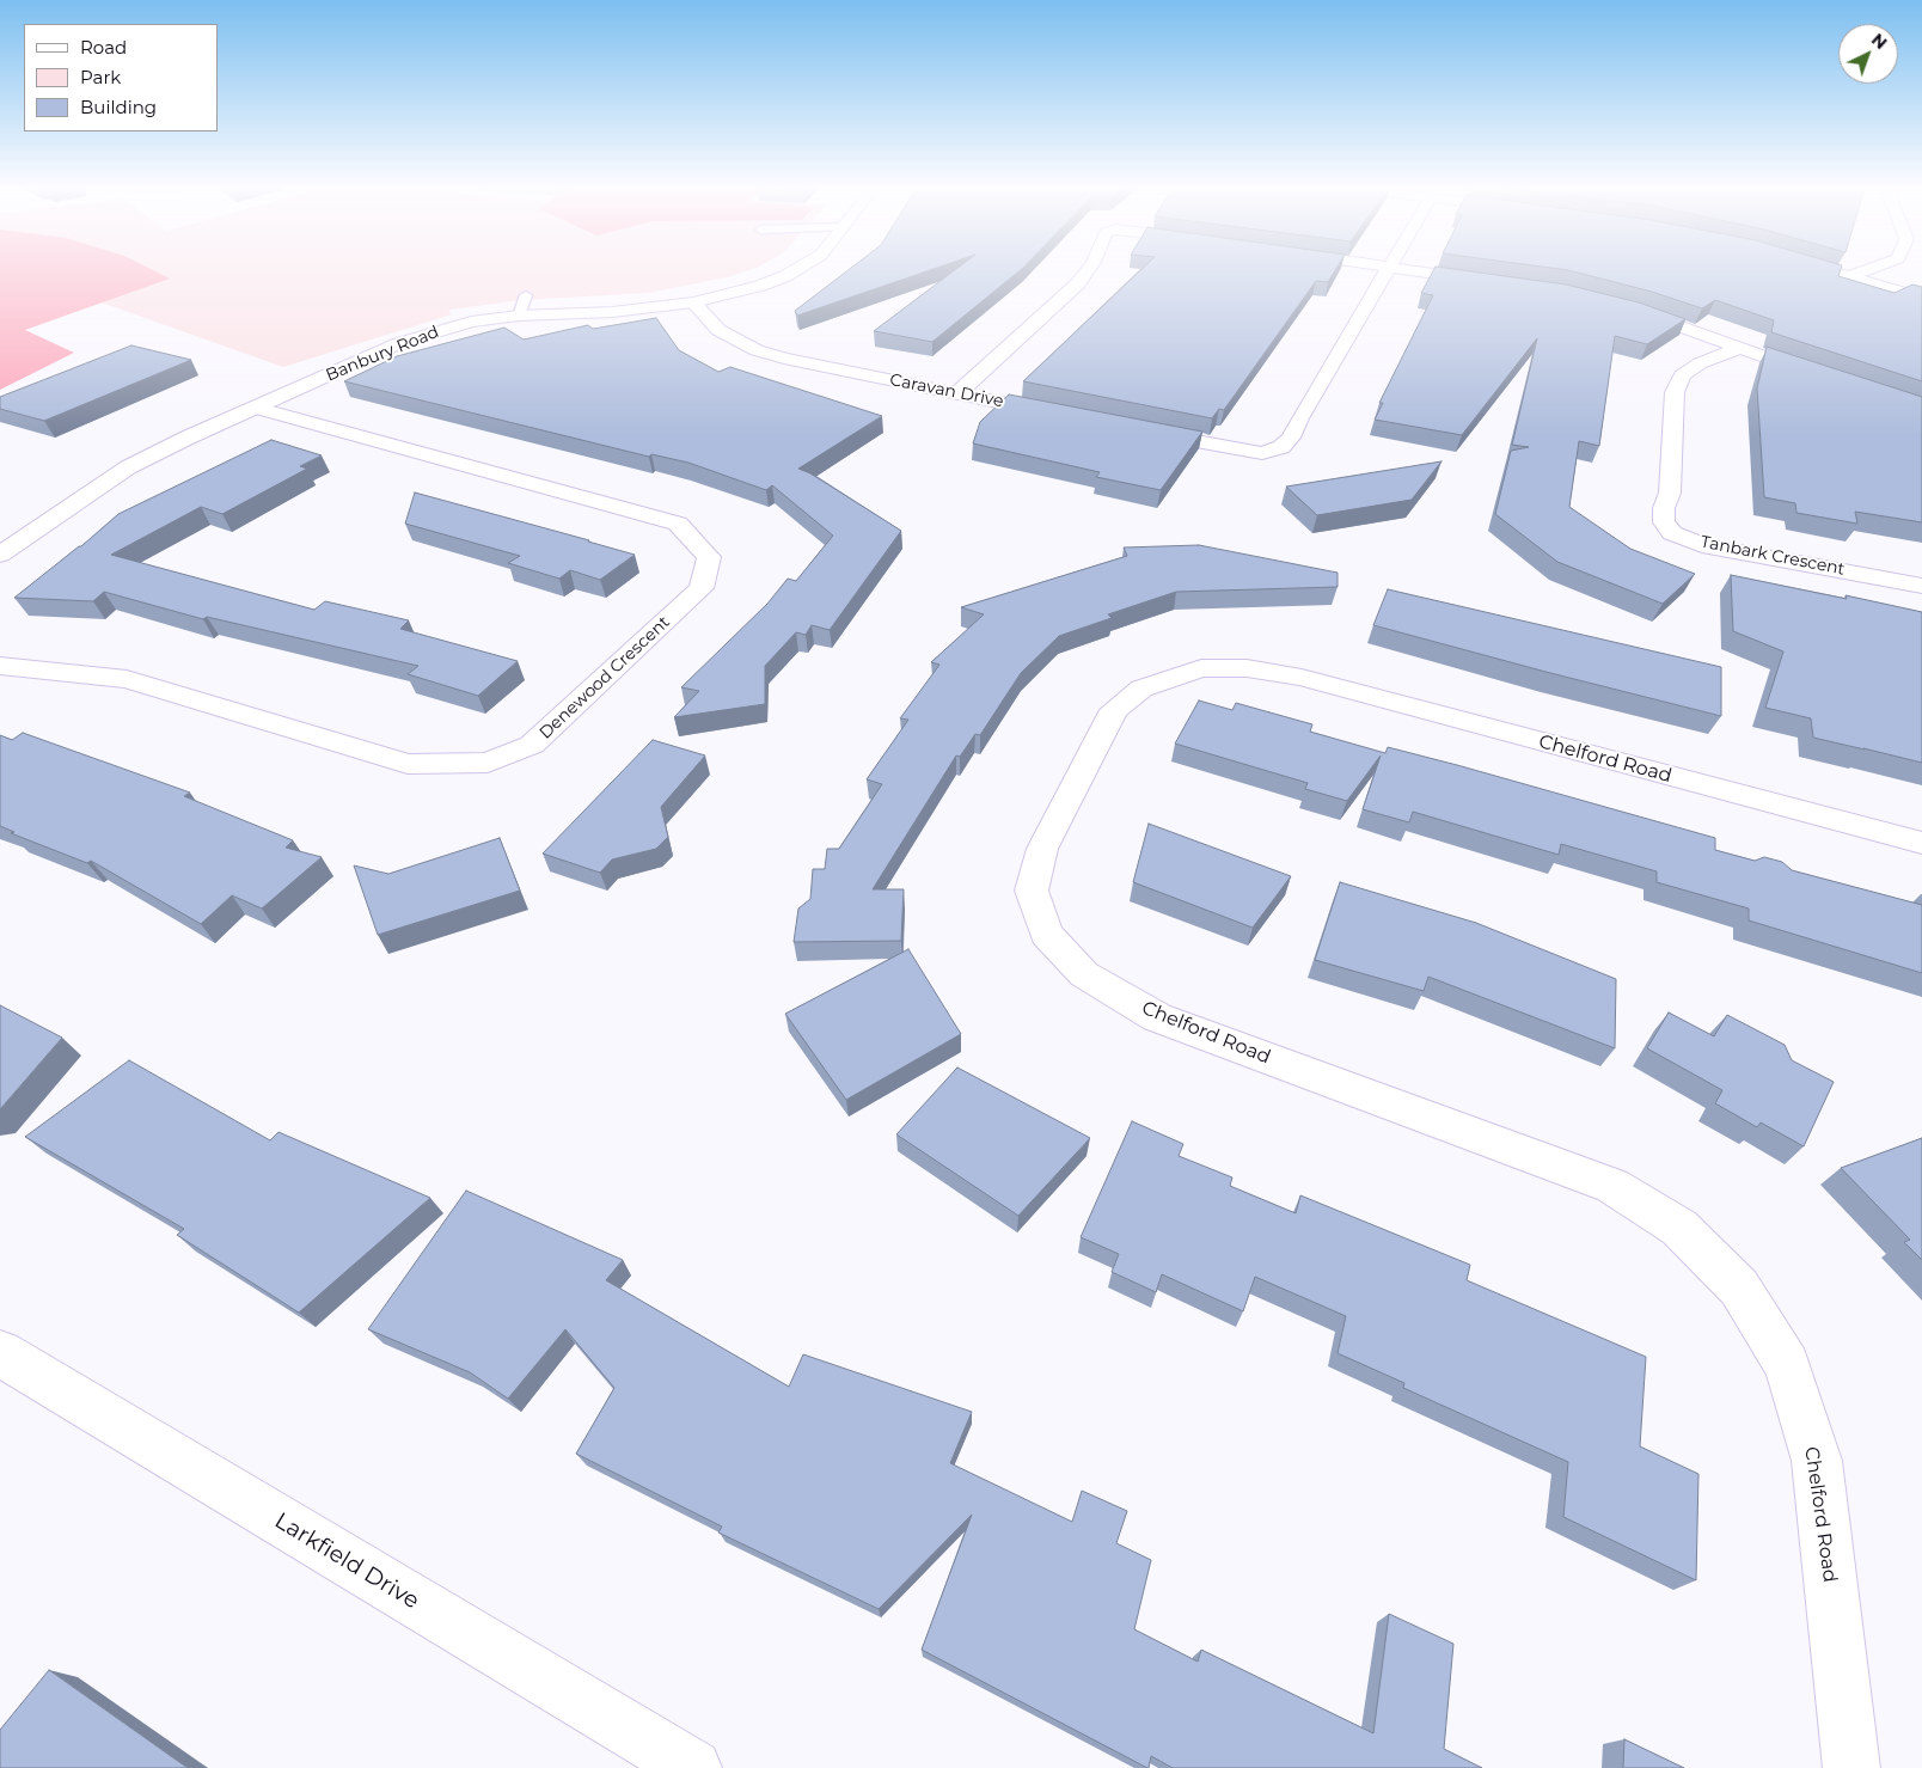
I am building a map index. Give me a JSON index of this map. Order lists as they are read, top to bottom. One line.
{"streets":{"street":["Banbury Road","Caravan Drive","Tanbark Crescent","Denewood Crescent","Chelford Road","Larkfield Drive"]},"crossings":[["Banbury Road","Caravan Drive"],["Banbury Road","Denewood Crescent"]],"legend":["Road","Park","Building"],"north":"top right"}
